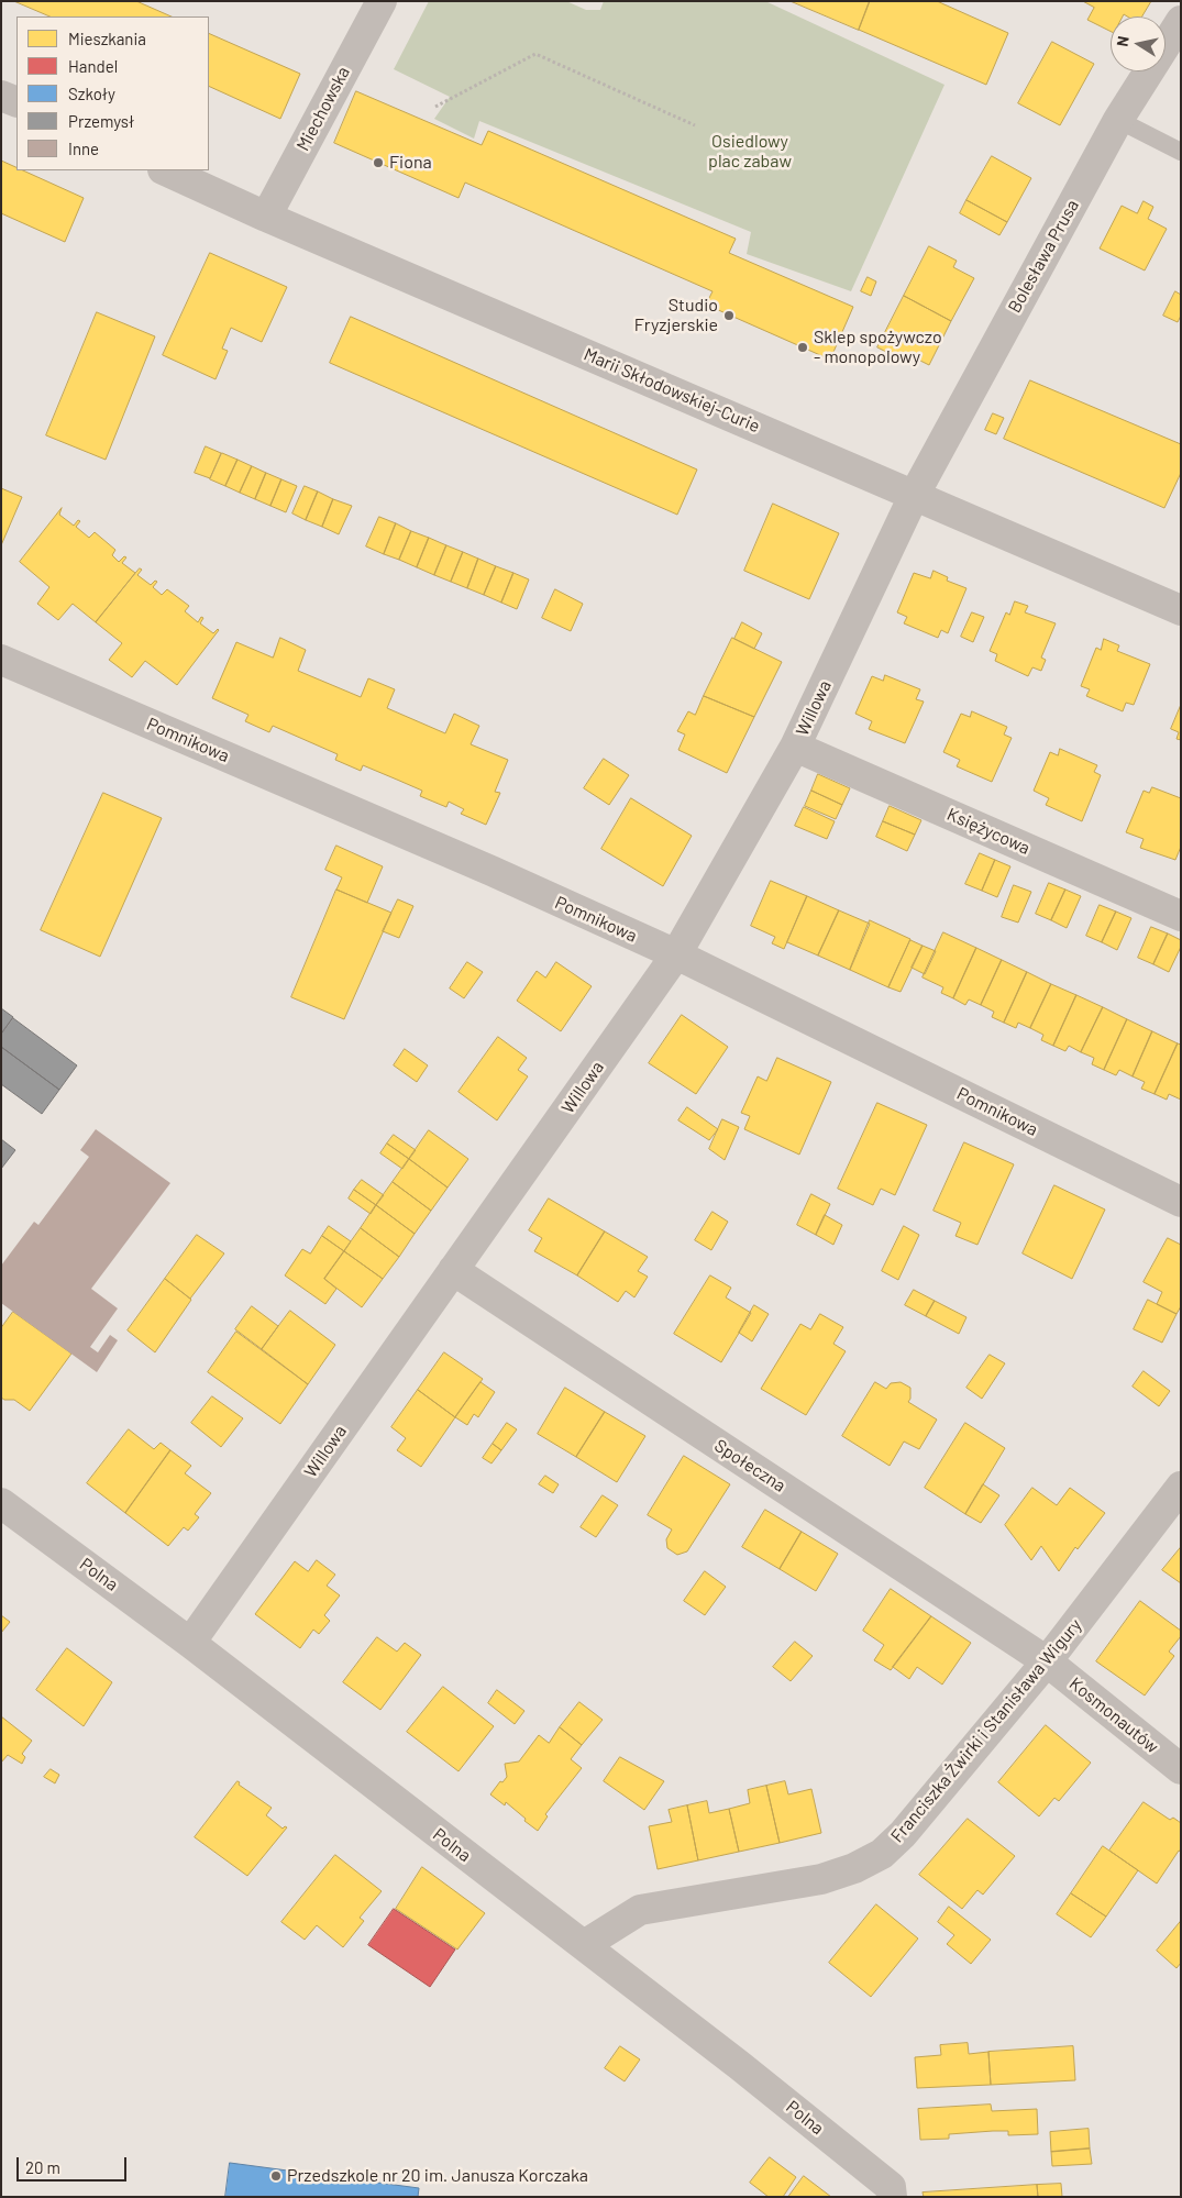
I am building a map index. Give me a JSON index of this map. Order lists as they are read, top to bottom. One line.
{"streets":{"street":["Miechowska","Bolesława Prusa","Marii Skłodowskiej-Curie","Willowa","Pomnikowa","Księżycowa","Społeczna","Polna","Kosmonautów","Franciszka Żwirki i Stanisława Wigury"]},"crossings":[["Miechowska","Marii Skłodowskiej-Curie"],["Bolesława Prusa","Marii Skłodowskiej-Curie"],["Bolesława Prusa","Willowa"],["Marii Skłodowskiej-Curie","Willowa"],["Willowa","Pomnikowa"],["Willowa","Księżycowa"],["Willowa","Społeczna"],["Willowa","Polna"],["Społeczna","Kosmonautów"],["Społeczna","Franciszka Żwirki i Stanisława Wigury"],["Polna","Franciszka Żwirki i Stanisława Wigury"],["Kosmonautów","Franciszka Żwirki i Stanisława Wigury"]],"parks":["Osiedlowy plac zabaw"],"places":["Fiona","Studio Fryzjerskie","Sklep spożywczo - monopolowy","Przedszkole nr 20 im. Janusza Korczaka"],"legend":["Mieszkania","Handel","Szkoły","Przemysł","Inne"],"scale_bar":"20 m","north":"left"}
